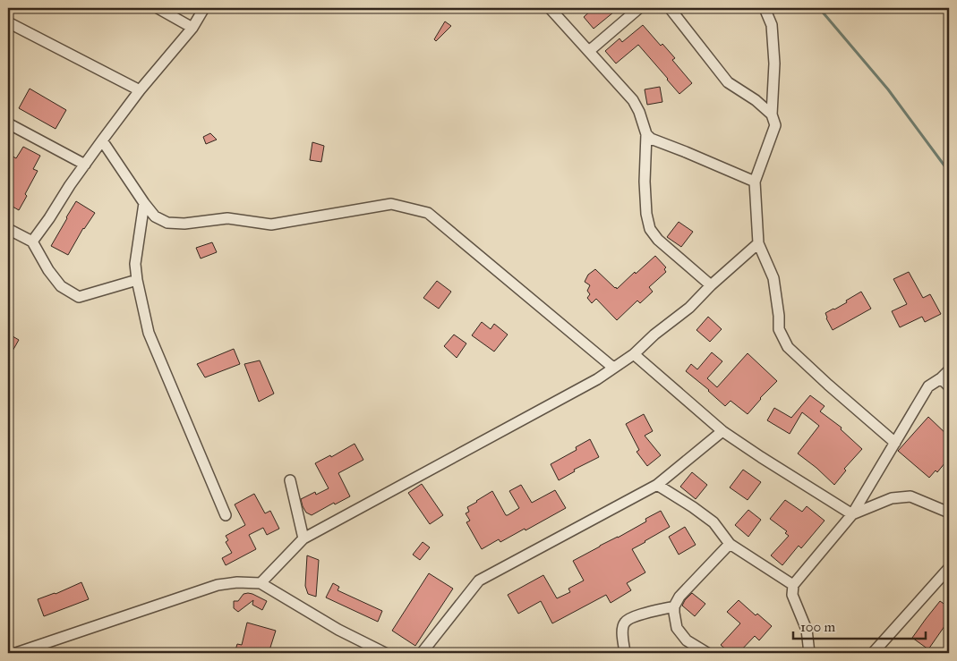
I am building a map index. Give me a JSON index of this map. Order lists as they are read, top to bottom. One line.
{"scale_bar":"100 m"}
